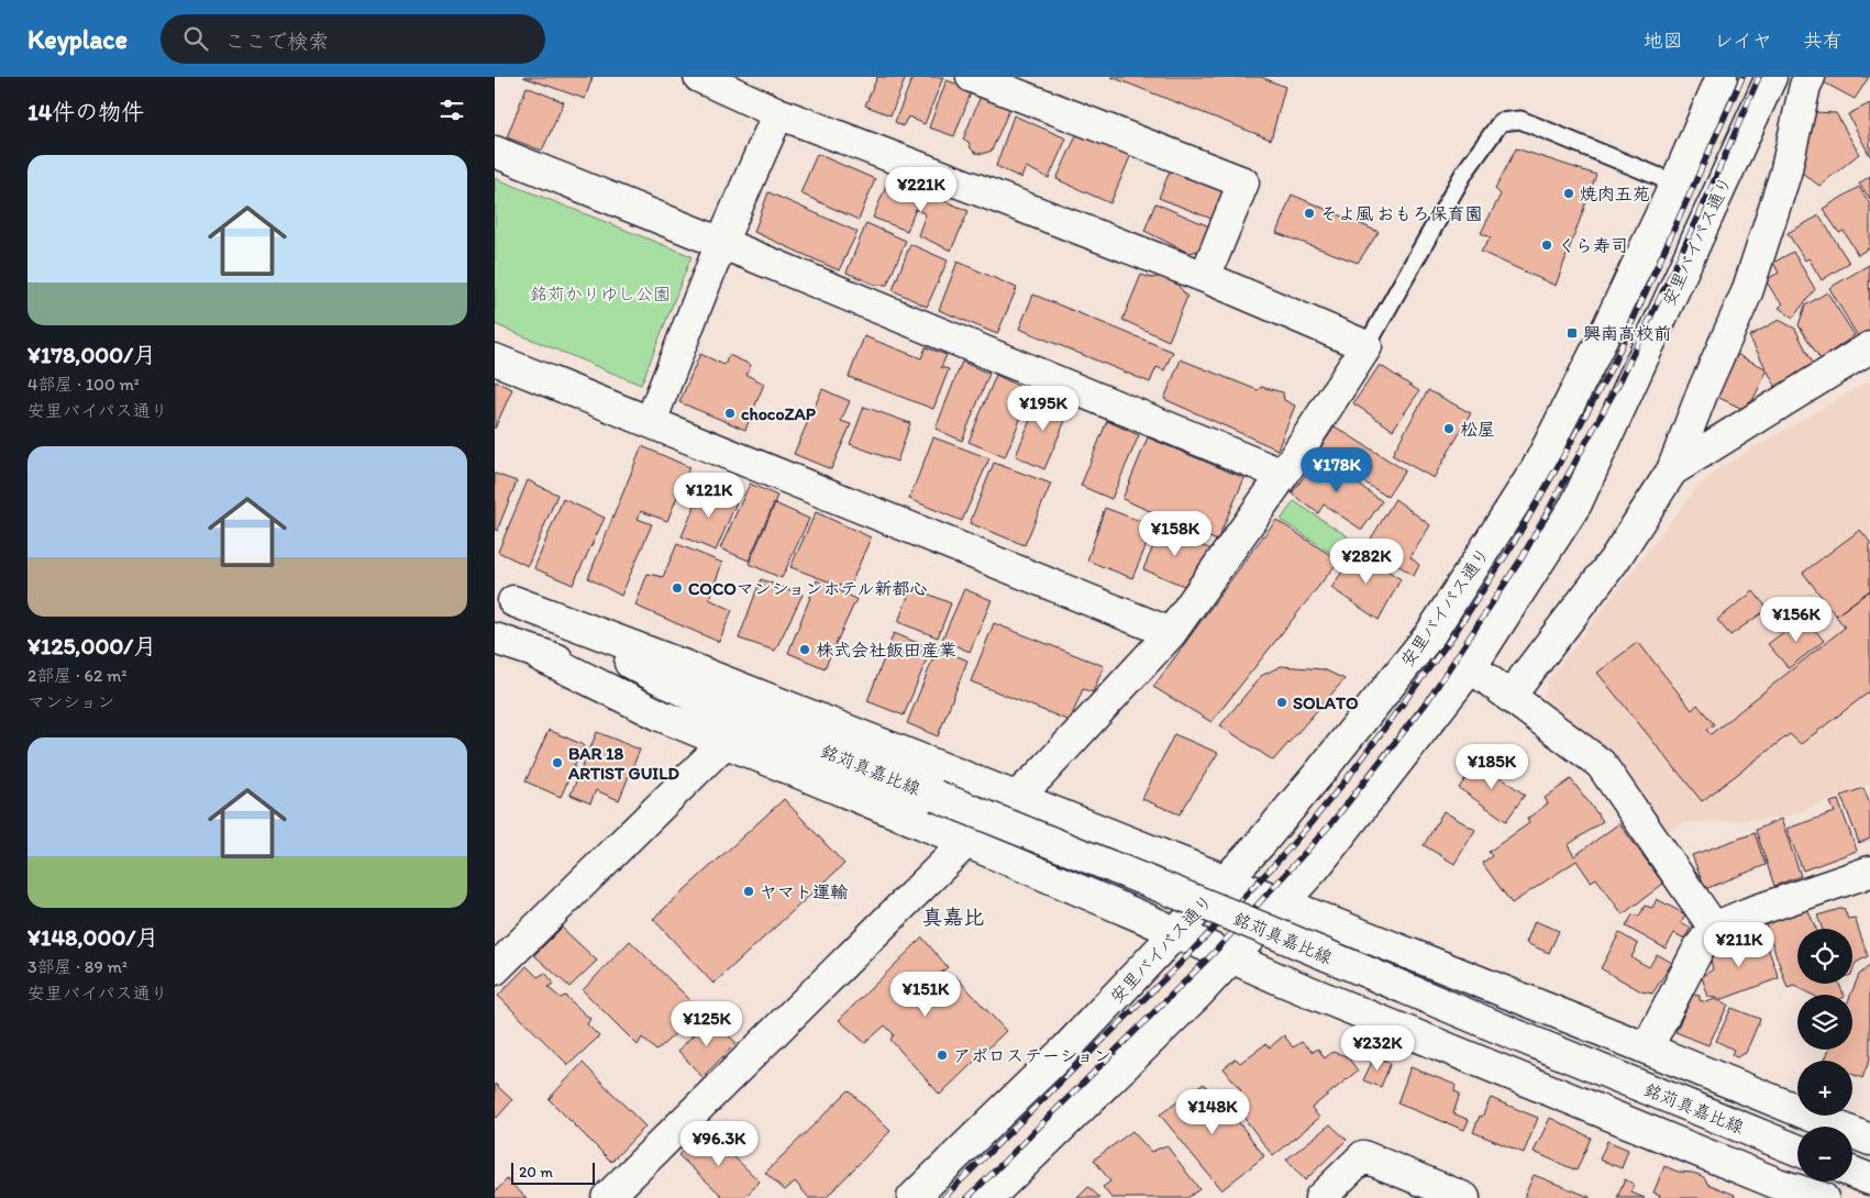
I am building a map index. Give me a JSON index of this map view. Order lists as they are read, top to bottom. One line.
{"streets":{"main road":["安里バイパス通り","銘苅真嘉比線"]},"districts":["真嘉比"],"parks":["銘苅かりゆし公園"],"places":{"other":["焼肉五苑","そよ風 おもろ保育園","くら寿司","chocoZAP","松屋","COCOマンションホテル新都心","株式会社飯田産業","SOLATO","BAR 18 ARTIST GUILD","ヤマト運輸","アポロステーション"],"transit":["興南高校前"]},"scale_bar":"20 m","page":{"header":"Keyplace","search":"ここで検索","nav":["地図","レイヤ","共有"],"heading":"14件の物件","list":[{"name":"¥178,000/月","note":"4部屋 · 100 m² · 安里バイパス通り"},{"name":"¥125,000/月","note":"2部屋 · 62 m² · マンション"},{"name":"¥148,000/月","note":"3部屋 · 89 m² · 安里バイパス通り"}],"price":["¥221K","¥195K","¥178K","¥121K","¥158K","¥282K","¥156K","¥185K","¥211K","¥151K","¥125K","¥232K","¥148K","¥96.3K"],"map_buttons":["+","−"],"scale":"20 m"}}
